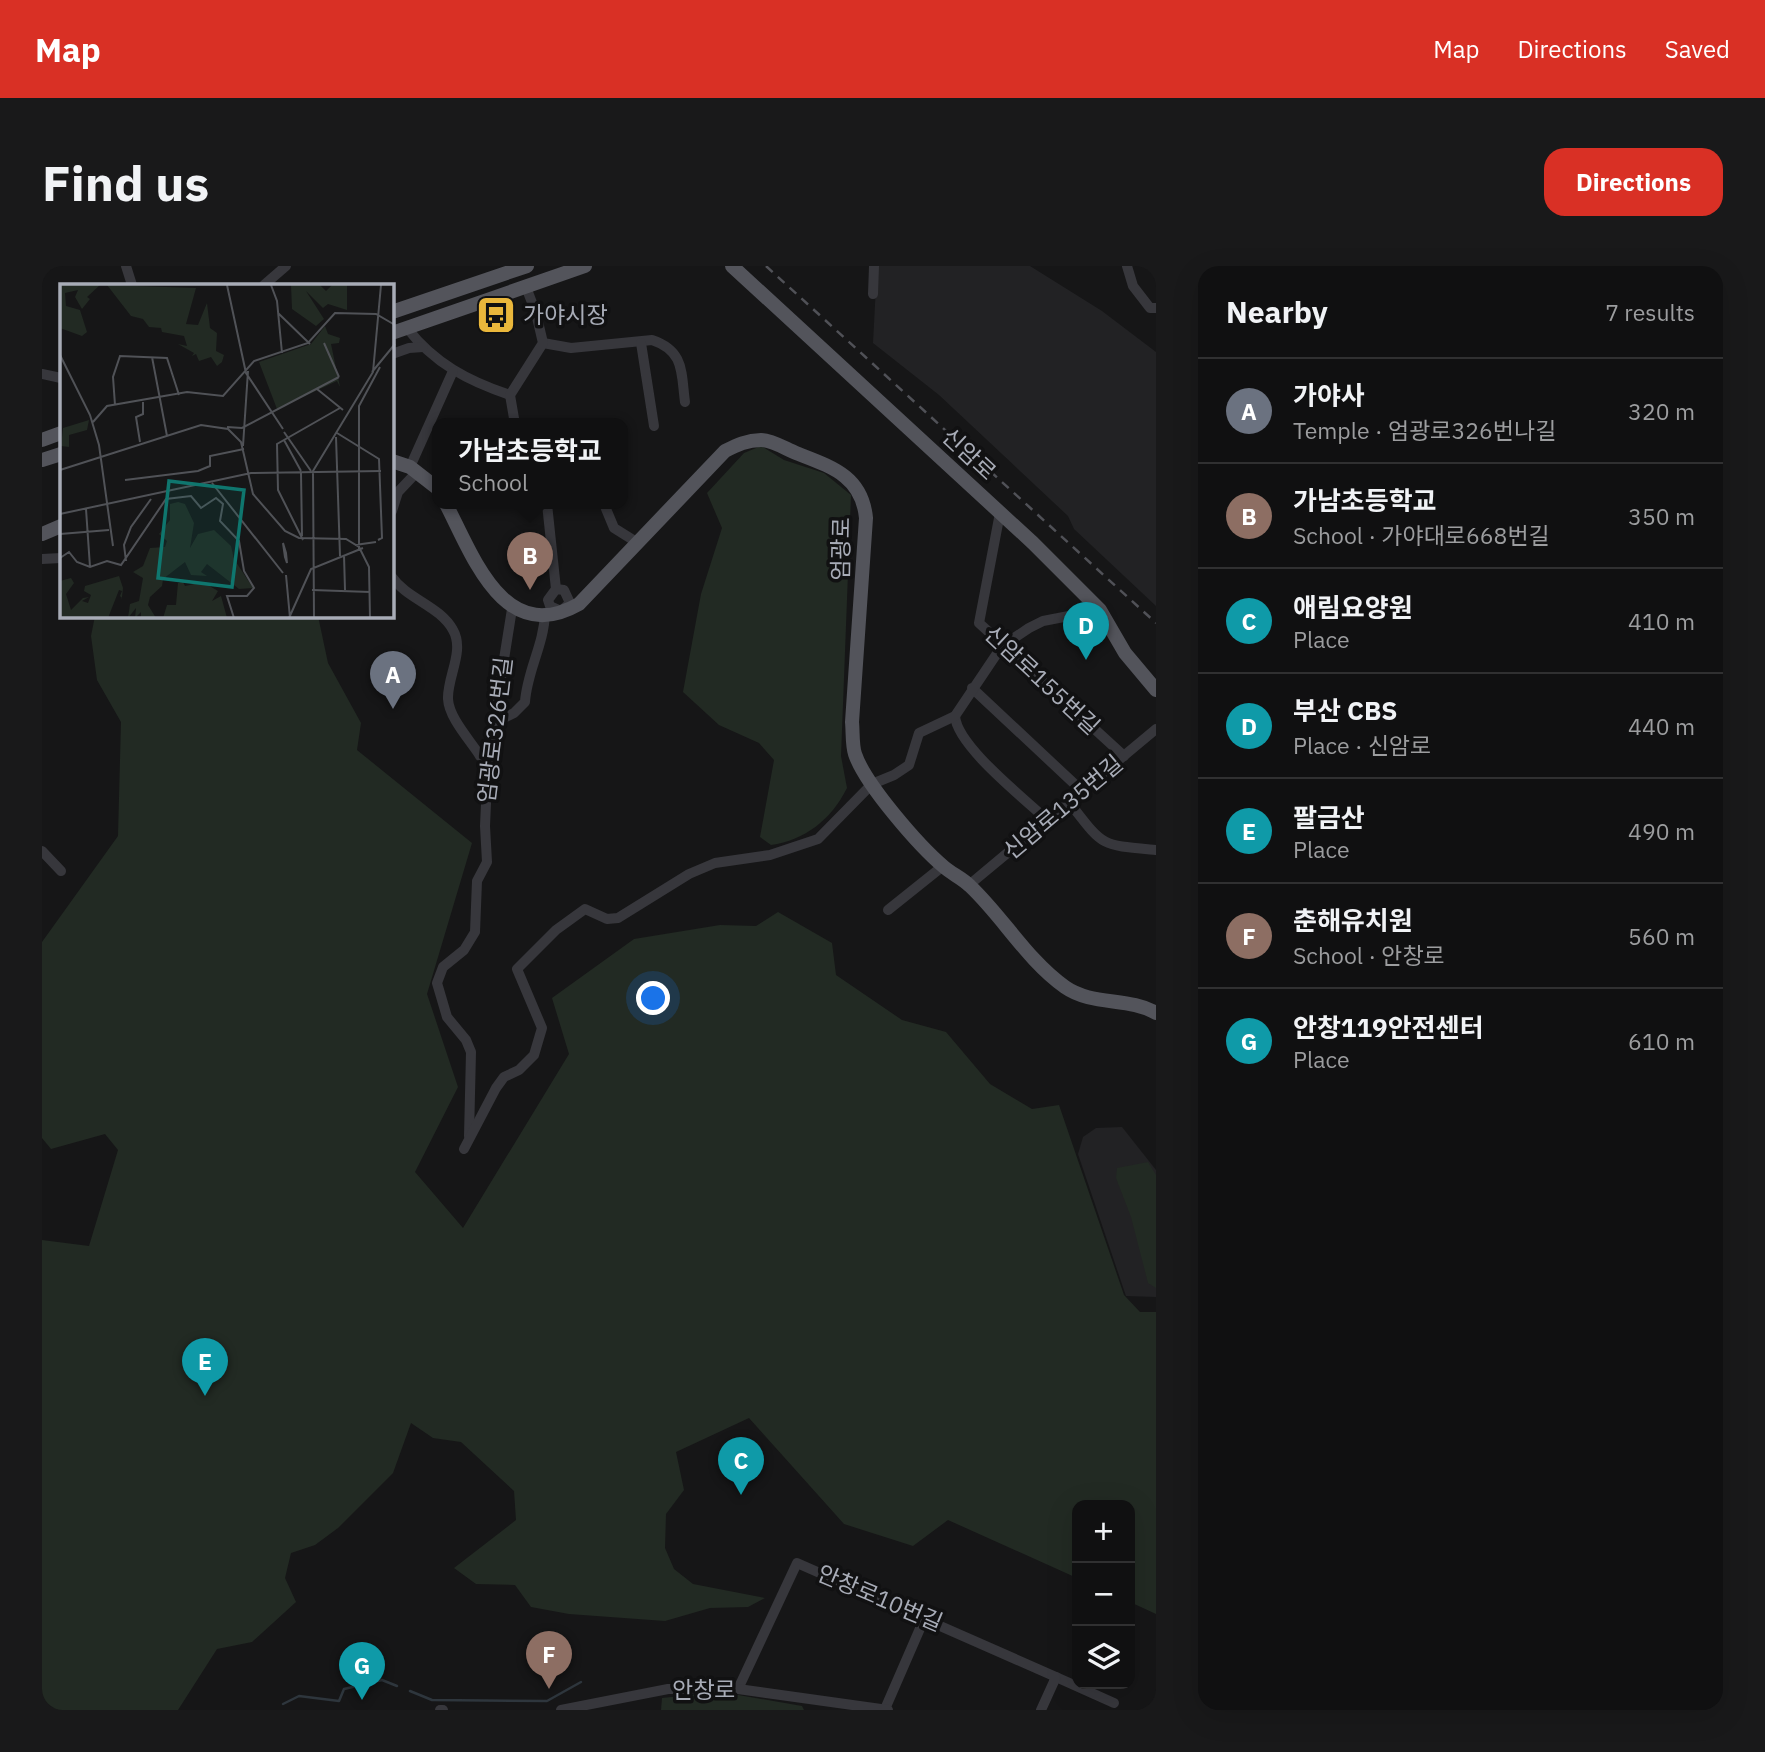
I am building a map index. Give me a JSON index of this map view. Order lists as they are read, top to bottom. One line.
{"streets":{"main road":["신암로","엄광로"],"street":["신암로155번길","엄광로326번길","신암로135번길","안창로10번길","안창로"]},"crossings":[["신암로","신암로155번길"],["엄광로","엄광로326번길"],["엄광로","신암로135번길"],["신암로155번길","신암로135번길"],["안창로10번길","안창로"]],"places":{"bus stop":["가야시장"]},"page":{"header":"Map","nav":["Map","Directions","Saved"],"buttons":"Directions","title":"Find us","heading":["Nearby","7 results"],"list":[{"mark":"A","name":"가야사","note":"Temple · 엄광로326번나길","value":"320 m"},{"mark":"B","name":"가남초등학교","note":"School · 가야대로668번길","value":"350 m"},{"mark":"C","name":"애림요양원","note":"Place","value":"410 m"},{"mark":"D","name":"부산 CBS","note":"Place · 신암로","value":"440 m"},{"mark":"E","name":"팔금산","note":"Place","value":"490 m"},{"mark":"F","name":"춘해유치원","note":"School · 안창로","value":"560 m"},{"mark":"G","name":"안창119안전센터","note":"Place","value":"610 m"}],"popup":["가남초등학교","School"],"pins":["B","D","A","E","C","F","G"],"map_buttons":["+","−"]}}
